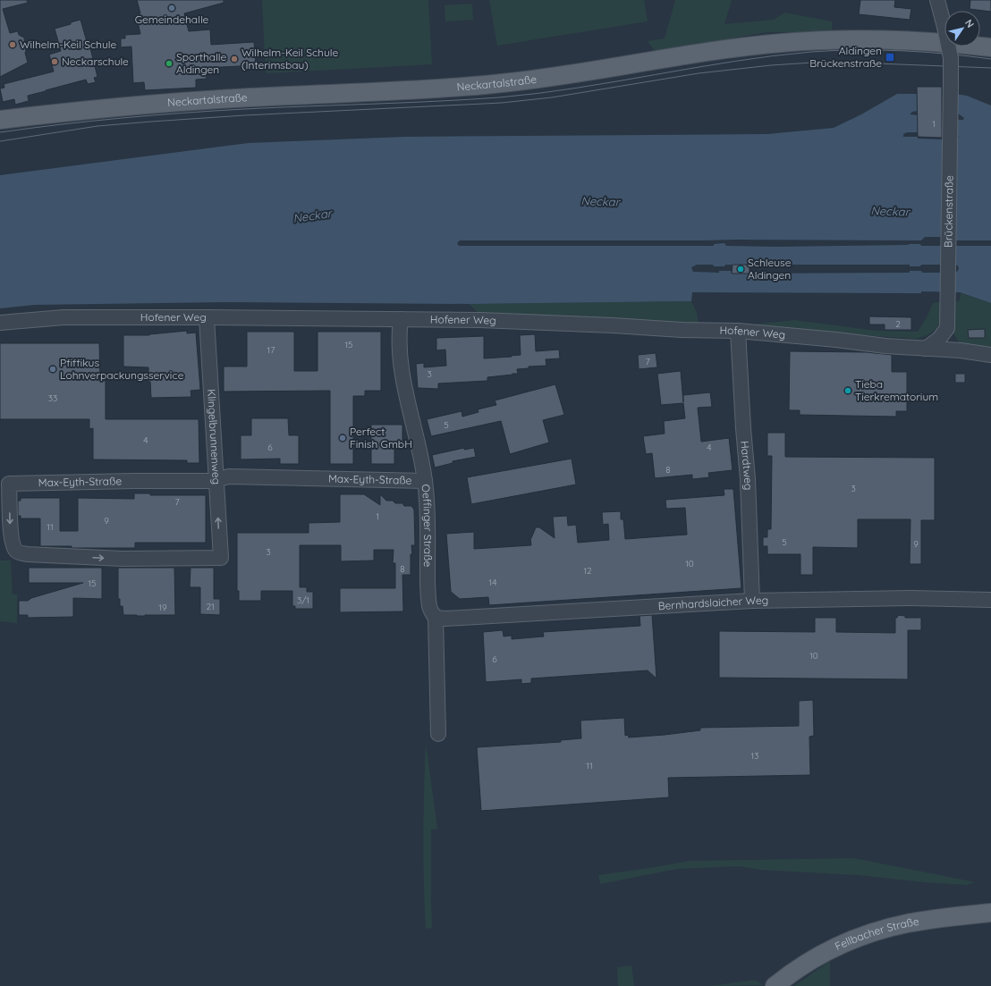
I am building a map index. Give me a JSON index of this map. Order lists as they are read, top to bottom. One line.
{"streets":{"main road":["Neckartalstraße","Fellbacher Straße"],"street":["Brückenstraße","Hofener Weg","Klingelbrunnenweg","Hardtweg","Max-Eyth-Straße","Oeffinger Straße","Bernhardslaicher Weg"]},"crossings":[["Brückenstraße","Hofener Weg"],["Hofener Weg","Klingelbrunnenweg"],["Hofener Weg","Hardtweg"],["Hofener Weg","Oeffinger Straße"],["Klingelbrunnenweg","Max-Eyth-Straße"],["Hardtweg","Bernhardslaicher Weg"],["Max-Eyth-Straße","Oeffinger Straße"],["Oeffinger Straße","Bernhardslaicher Weg"]],"water":["Neckar"],"places":{"other":["Gemeindehalle","Wilhelm-Keil Schule","Wilhelm-Keil Schule (Interimsbau)","Neckarschule","Sporthalle Aldingen","Schleuse Aldingen","Pfiffikus Lohnverpackungsservice","Tieba Tierkrematorium","Perfect Finish GmbH"],"transit":["Aldingen Brückenstraße"]},"house_numbers":["1","2","15","17","7","3","33","5","4","6","4","8","3","7","1","9","11","5","9","3","10","8","12","14","15","3/1","21","19","10","6","13","11"],"north":"top right"}
